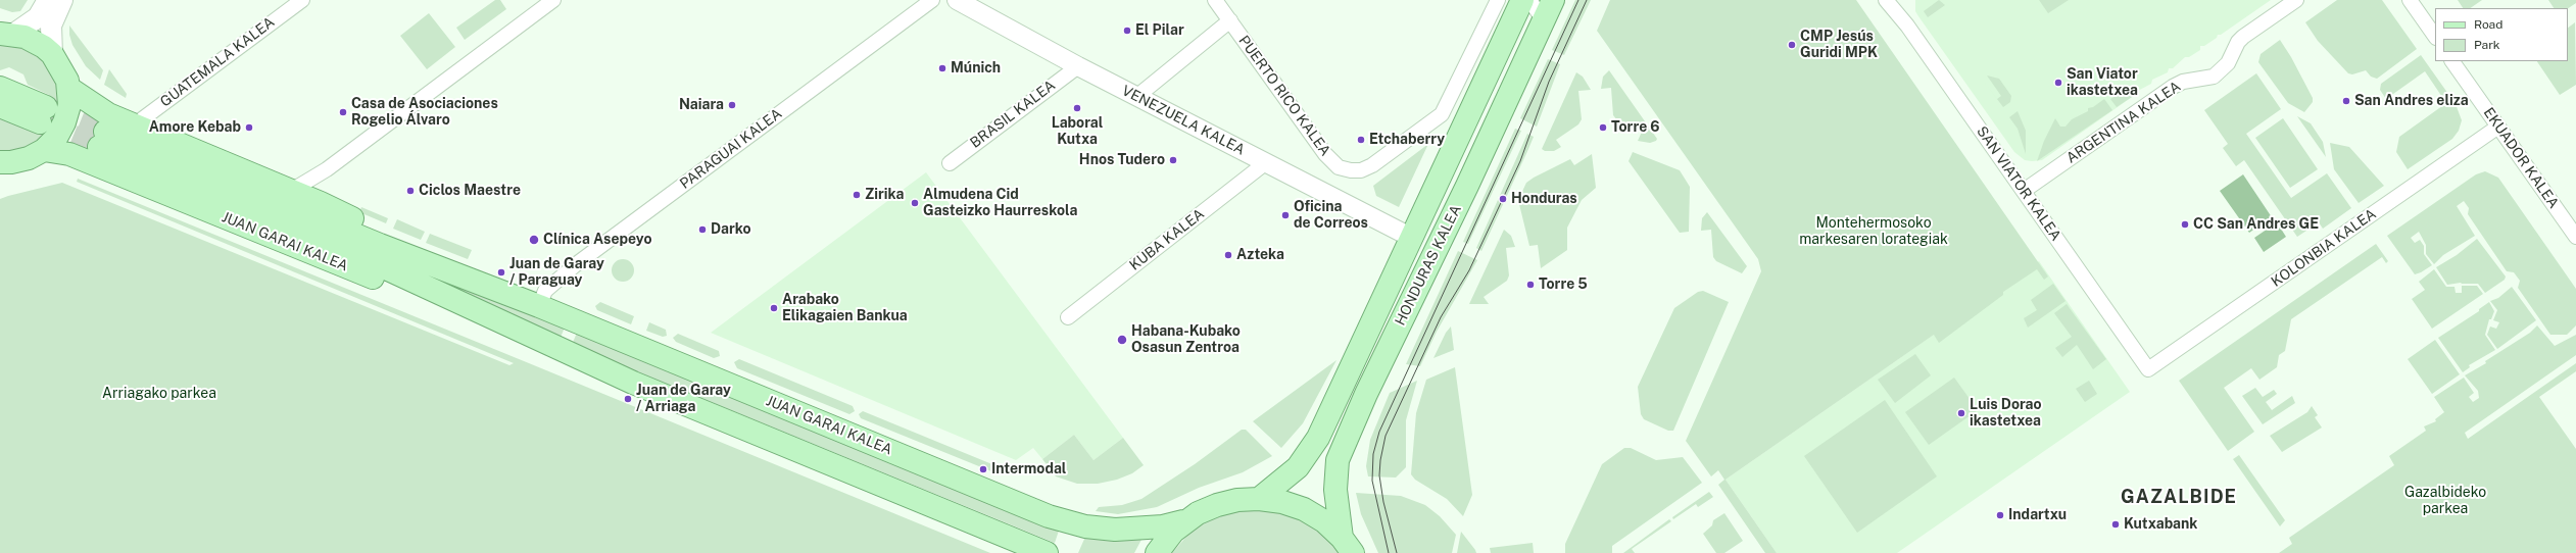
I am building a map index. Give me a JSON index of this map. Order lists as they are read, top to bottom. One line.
{"streets":{"main road":["JUAN GARAI KALEA","HONDURAS KALEA"],"street":["GUATEMALA KALEA","PUERTO RICO KALEA","BRASIL KALEA","VENEZUELA KALEA","ARGENTINA KALEA","PARAGUAI KALEA","EKUADOR KALEA","SAN VIATOR KALEA","KUBA KALEA","KOLONBIA KALEA"]},"crossings":[["GUATEMALA KALEA","JUAN GARAI KALEA"],["PUERTO RICO KALEA","VENEZUELA KALEA"],["BRASIL KALEA","VENEZUELA KALEA"],["VENEZUELA KALEA","KUBA KALEA"],["VENEZUELA KALEA","HONDURAS KALEA"],["ARGENTINA KALEA","SAN VIATOR KALEA"],["PARAGUAI KALEA","JUAN GARAI KALEA"],["EKUADOR KALEA","KOLONBIA KALEA"],["SAN VIATOR KALEA","KOLONBIA KALEA"]],"districts":["GAZALBIDE"],"parks":["Montehermosoko markesaren lorategiak","Arriagako parkea","Gazalbideko parkea"],"places":["El Pilar","CMP Jesús Guridi MPK","Múnich","San Viator ikastetxea","San Andres eliza","Naiara","Laboral Kutxa","Casa de Asociaciones Rogelio Álvaro","Amore Kebab","Torre 6","Etchaberry","Hnos Tudero","Ciclos Maestre","Zirika","Honduras","Almudena Cid Gasteizko Haurreskola","Oficina de Correos","CC San Andres GE","Darko","Clínica Asepeyo","Azteka","Juan de Garay / Paraguay","Torre 5","Arabako Elikagaien Bankua","Habana-Kubako Osasun Zentroa","Juan de Garay / Arriaga","Luis Dorao ikastetxea","Intermodal","Indartxu","Kutxabank"],"legend":["Road","Park"]}
